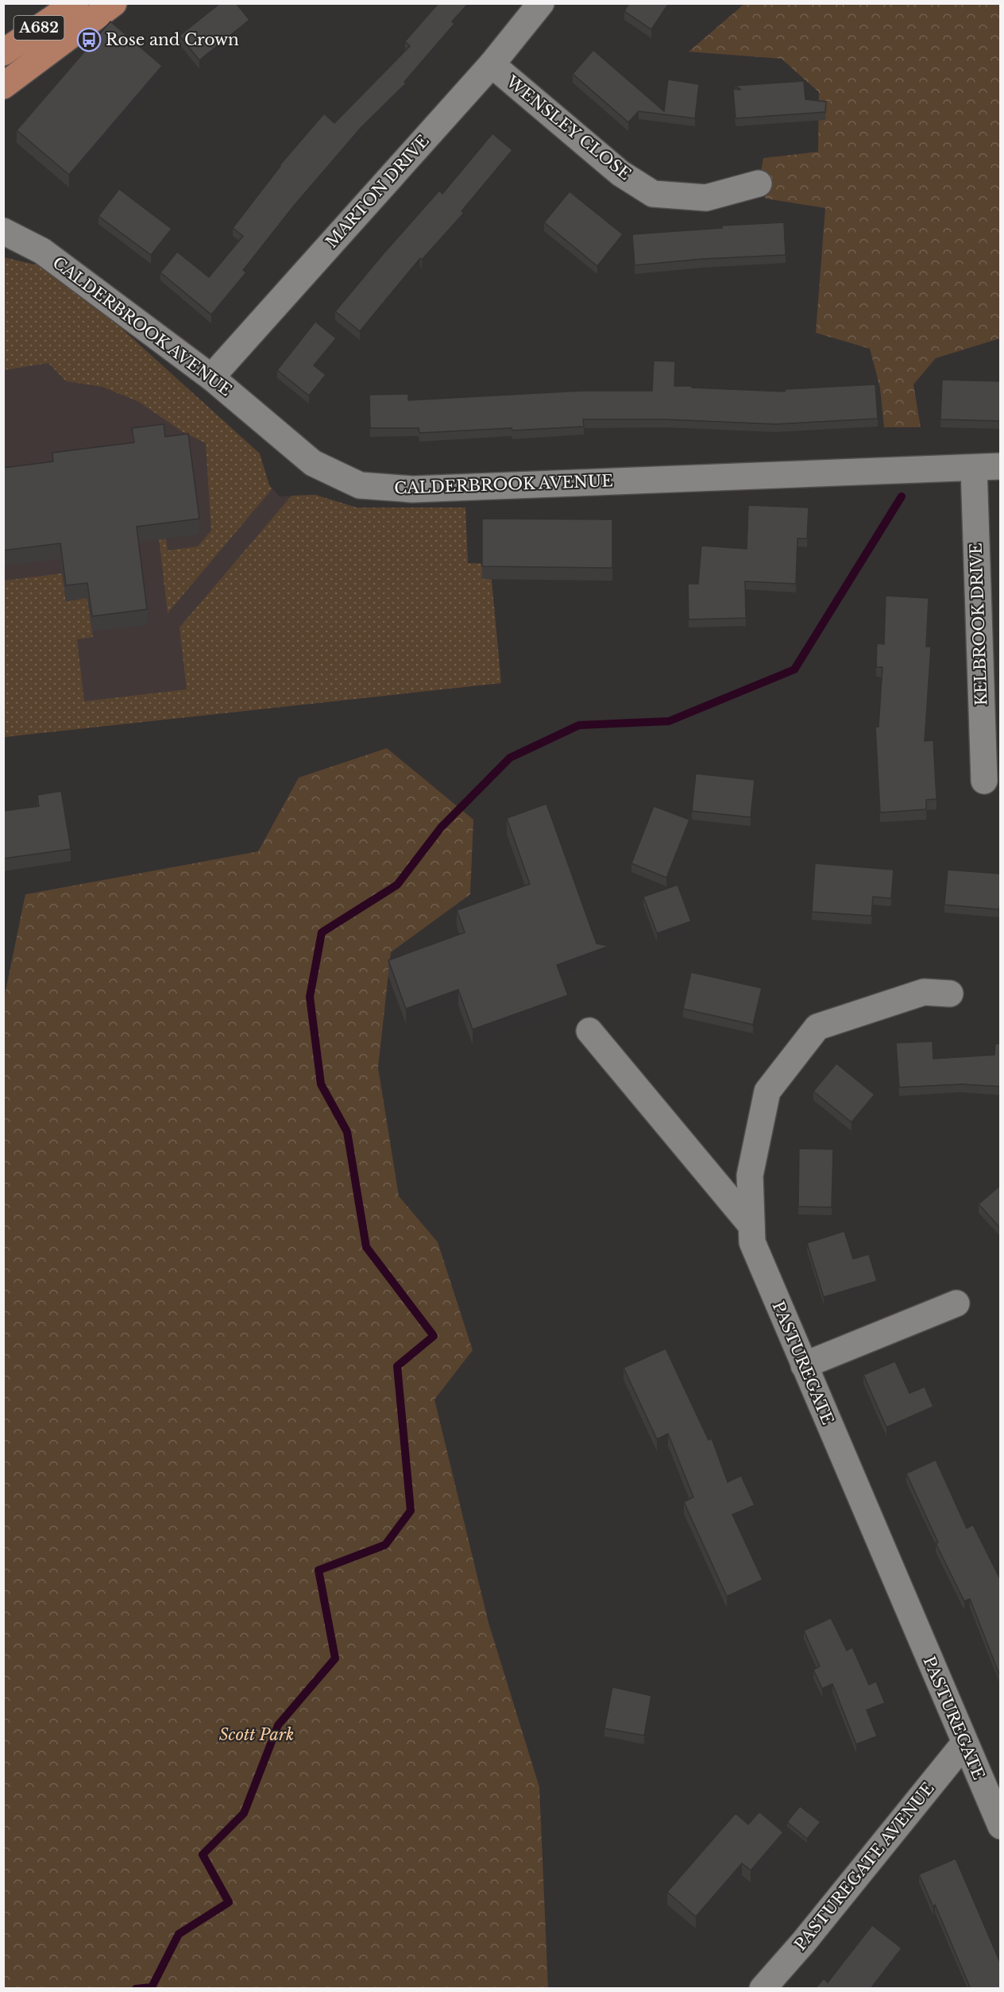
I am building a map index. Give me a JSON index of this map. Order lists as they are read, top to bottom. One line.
{"streets":{"main road":["A682"],"street":["WENSLEY CLOSE","MARTON DRIVE","CALDERBROOK AVENUE","KELBROOK DRIVE","PASTUREGATE","PASTUREGATE AVENUE"]},"crossings":[["WENSLEY CLOSE","MARTON DRIVE"],["MARTON DRIVE","CALDERBROOK AVENUE"],["CALDERBROOK AVENUE","KELBROOK DRIVE"],["PASTUREGATE","PASTUREGATE AVENUE"]],"parks":["Scott Park"],"places":{"bus stop":["Rose and Crown"]}}
